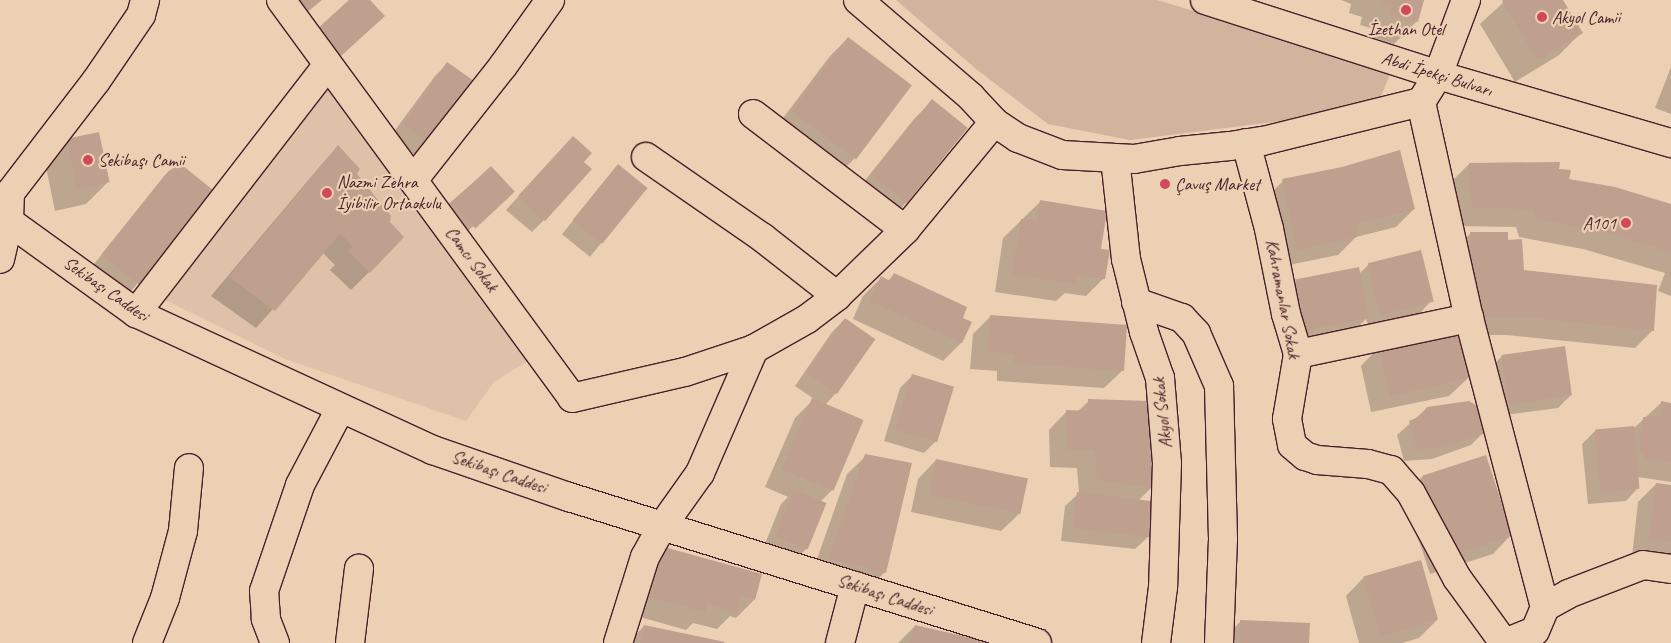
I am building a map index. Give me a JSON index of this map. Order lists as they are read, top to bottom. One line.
{"streets":{"street":["Abdi İpekçi Bulvarı","Camcı Sokak","Sekibaşı Caddesi","Kahramanlar Sokak","Akyol Sokak"]},"places":["İzethan Otel","Akyol Camii","Sekibaşı Camii","Çavuş Market","Nazmi Zehra İyibilir Ortaokulu","A101"]}
